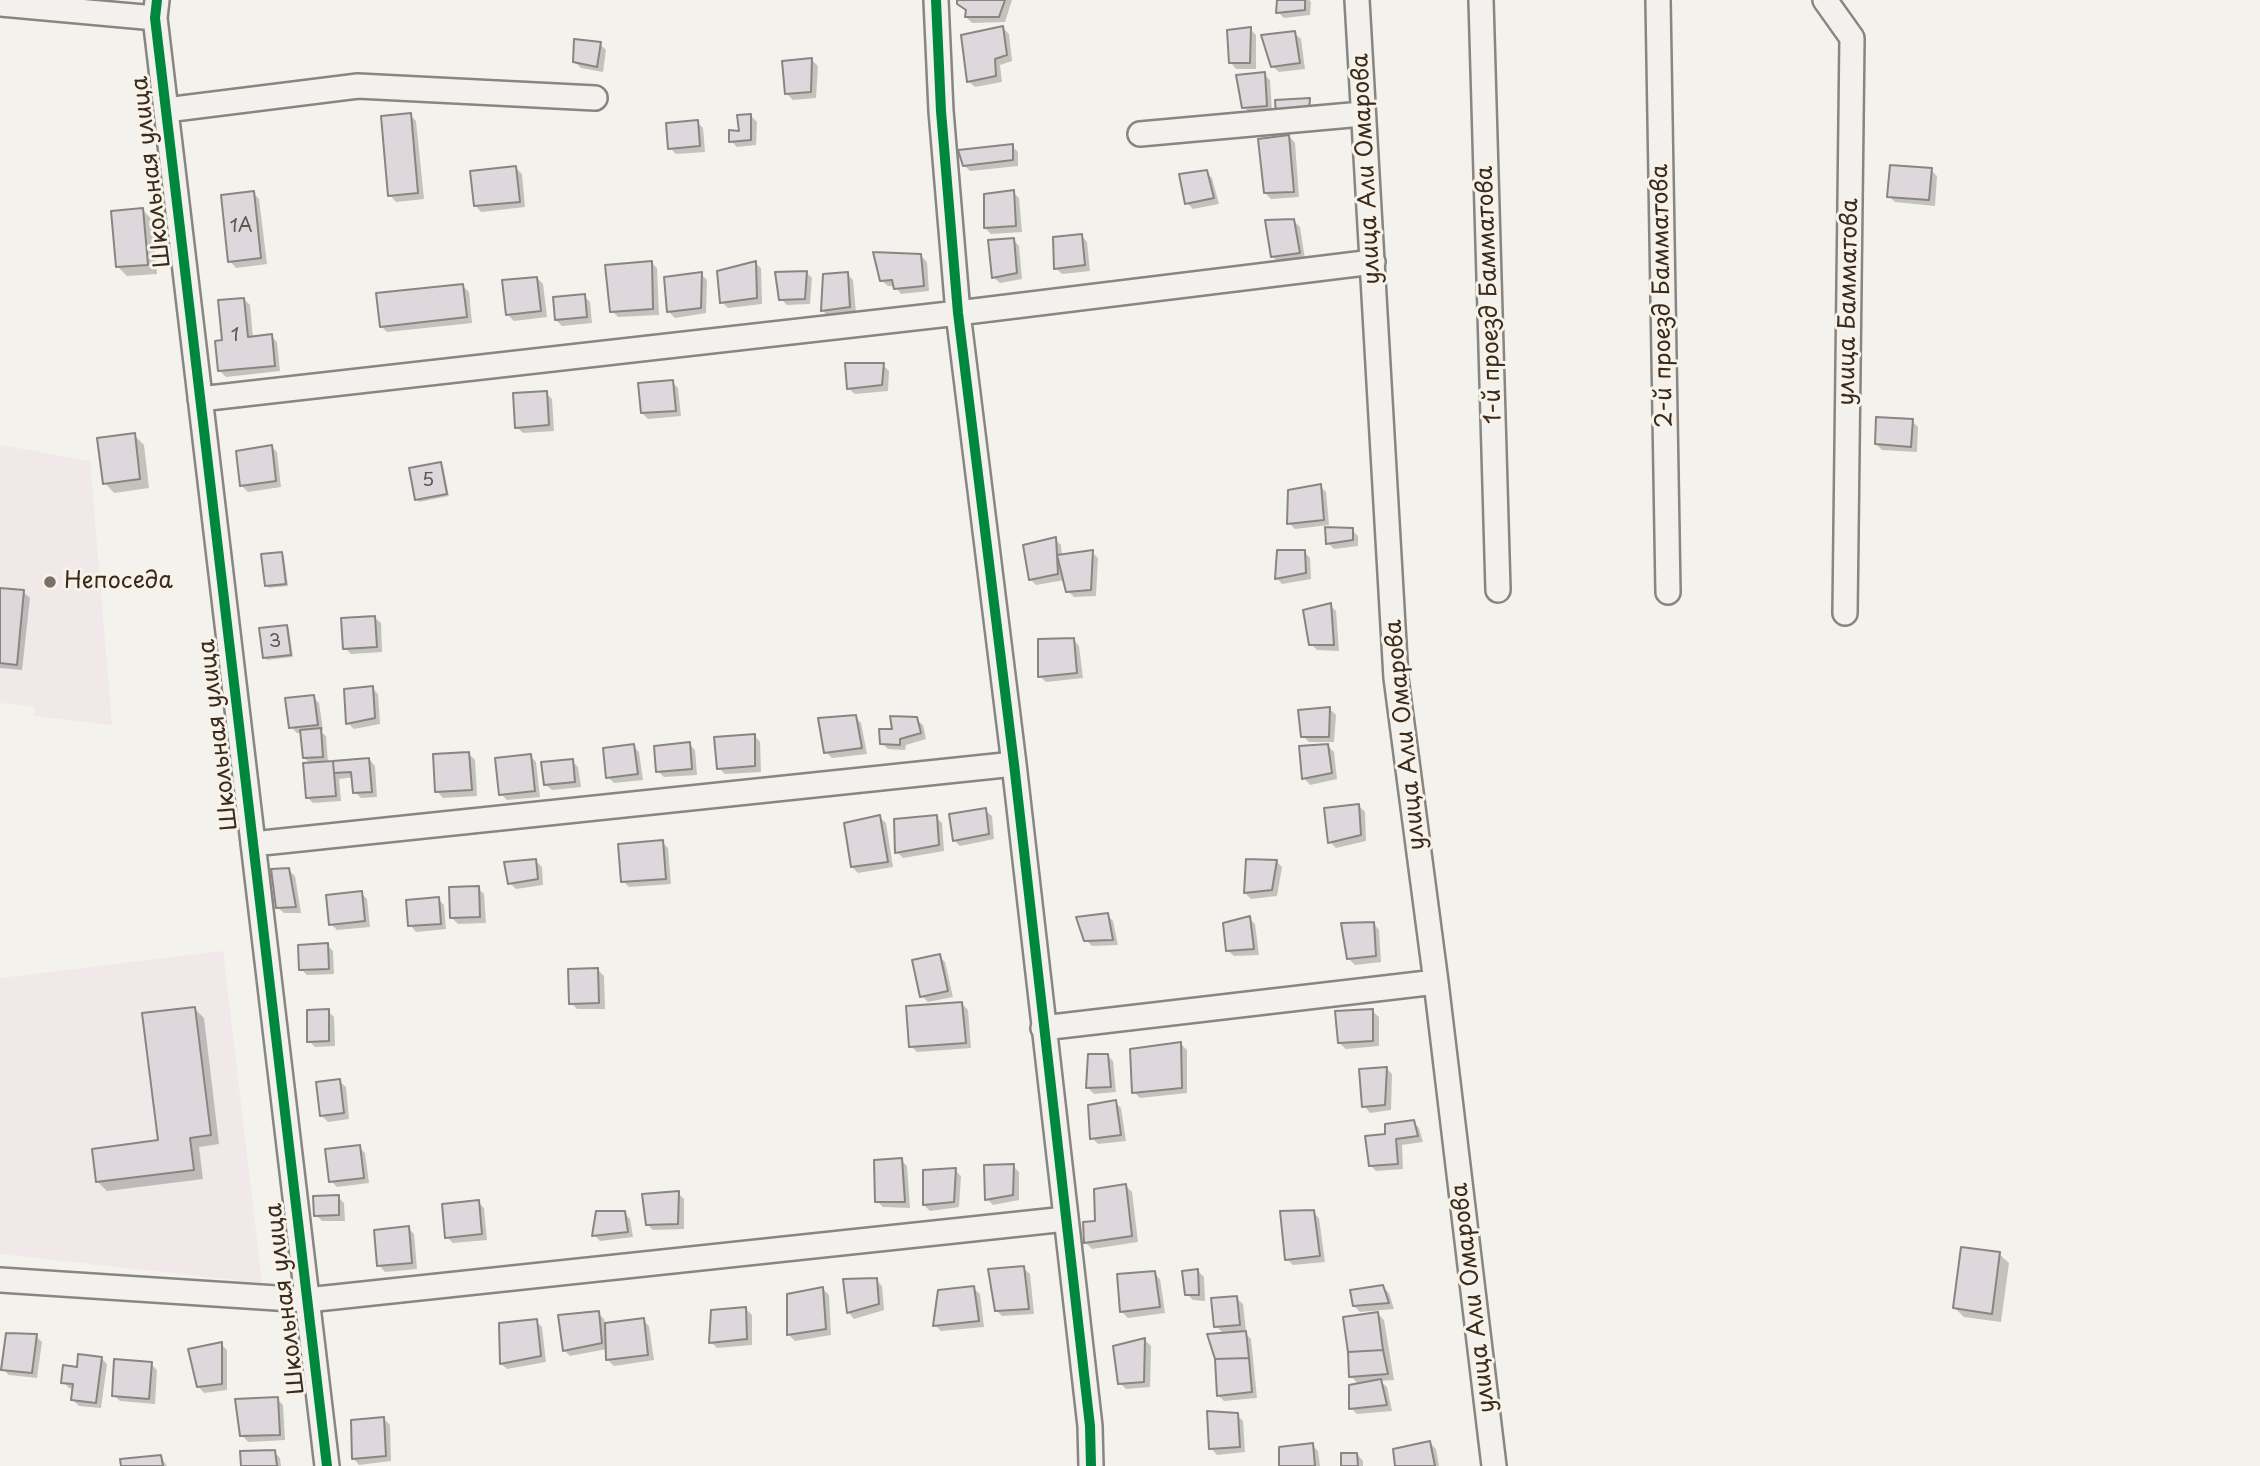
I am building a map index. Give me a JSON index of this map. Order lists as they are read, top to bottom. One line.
{"streets":{"street":["улица Али Омарова","Школьная улица","1-й проезд Бамматова","2-й проезд Бамматова","улица Бамматова"]},"places":["Непоседа"],"house_numbers":["1А","1","5","3"]}
